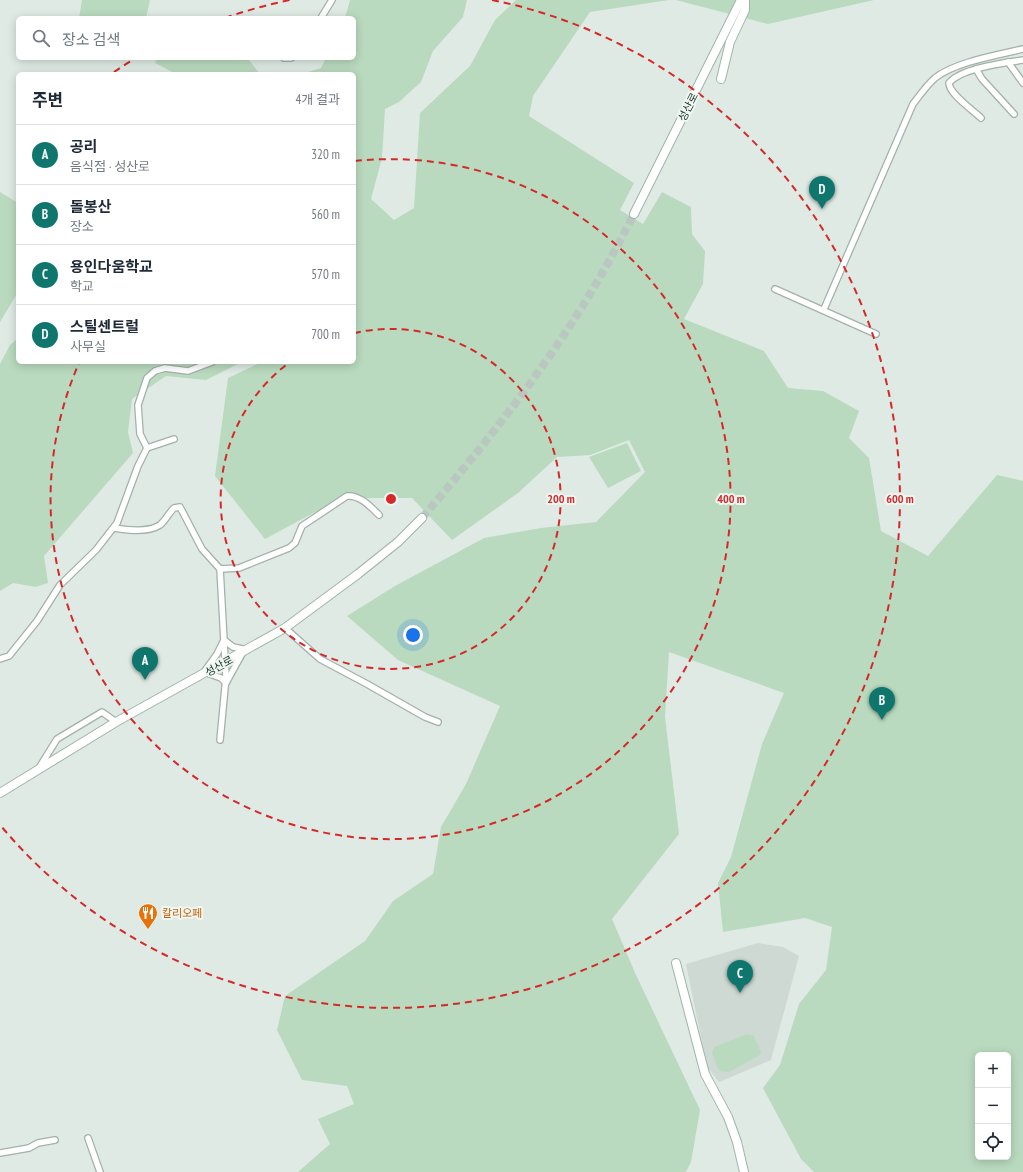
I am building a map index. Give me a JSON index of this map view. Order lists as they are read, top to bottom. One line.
{"streets":{"main road":["성산로"]},"places":{"restaurant":["칼리오페"]},"page":{"search":"장소 검색","heading":["주변","4개 결과"],"list":[{"mark":"A","name":"공리","note":"음식점 · 성산로","value":"320 m"},{"mark":"B","name":"돌봉산","note":"장소","value":"560 m"},{"mark":"C","name":"용인다움학교","note":"학교","value":"570 m"},{"mark":"D","name":"스틸센트럴","note":"사무실","value":"700 m"}],"pins":["D","A","B","C"],"map_buttons":["+","−"]},"rings":["200 m","400 m","600 m"]}
